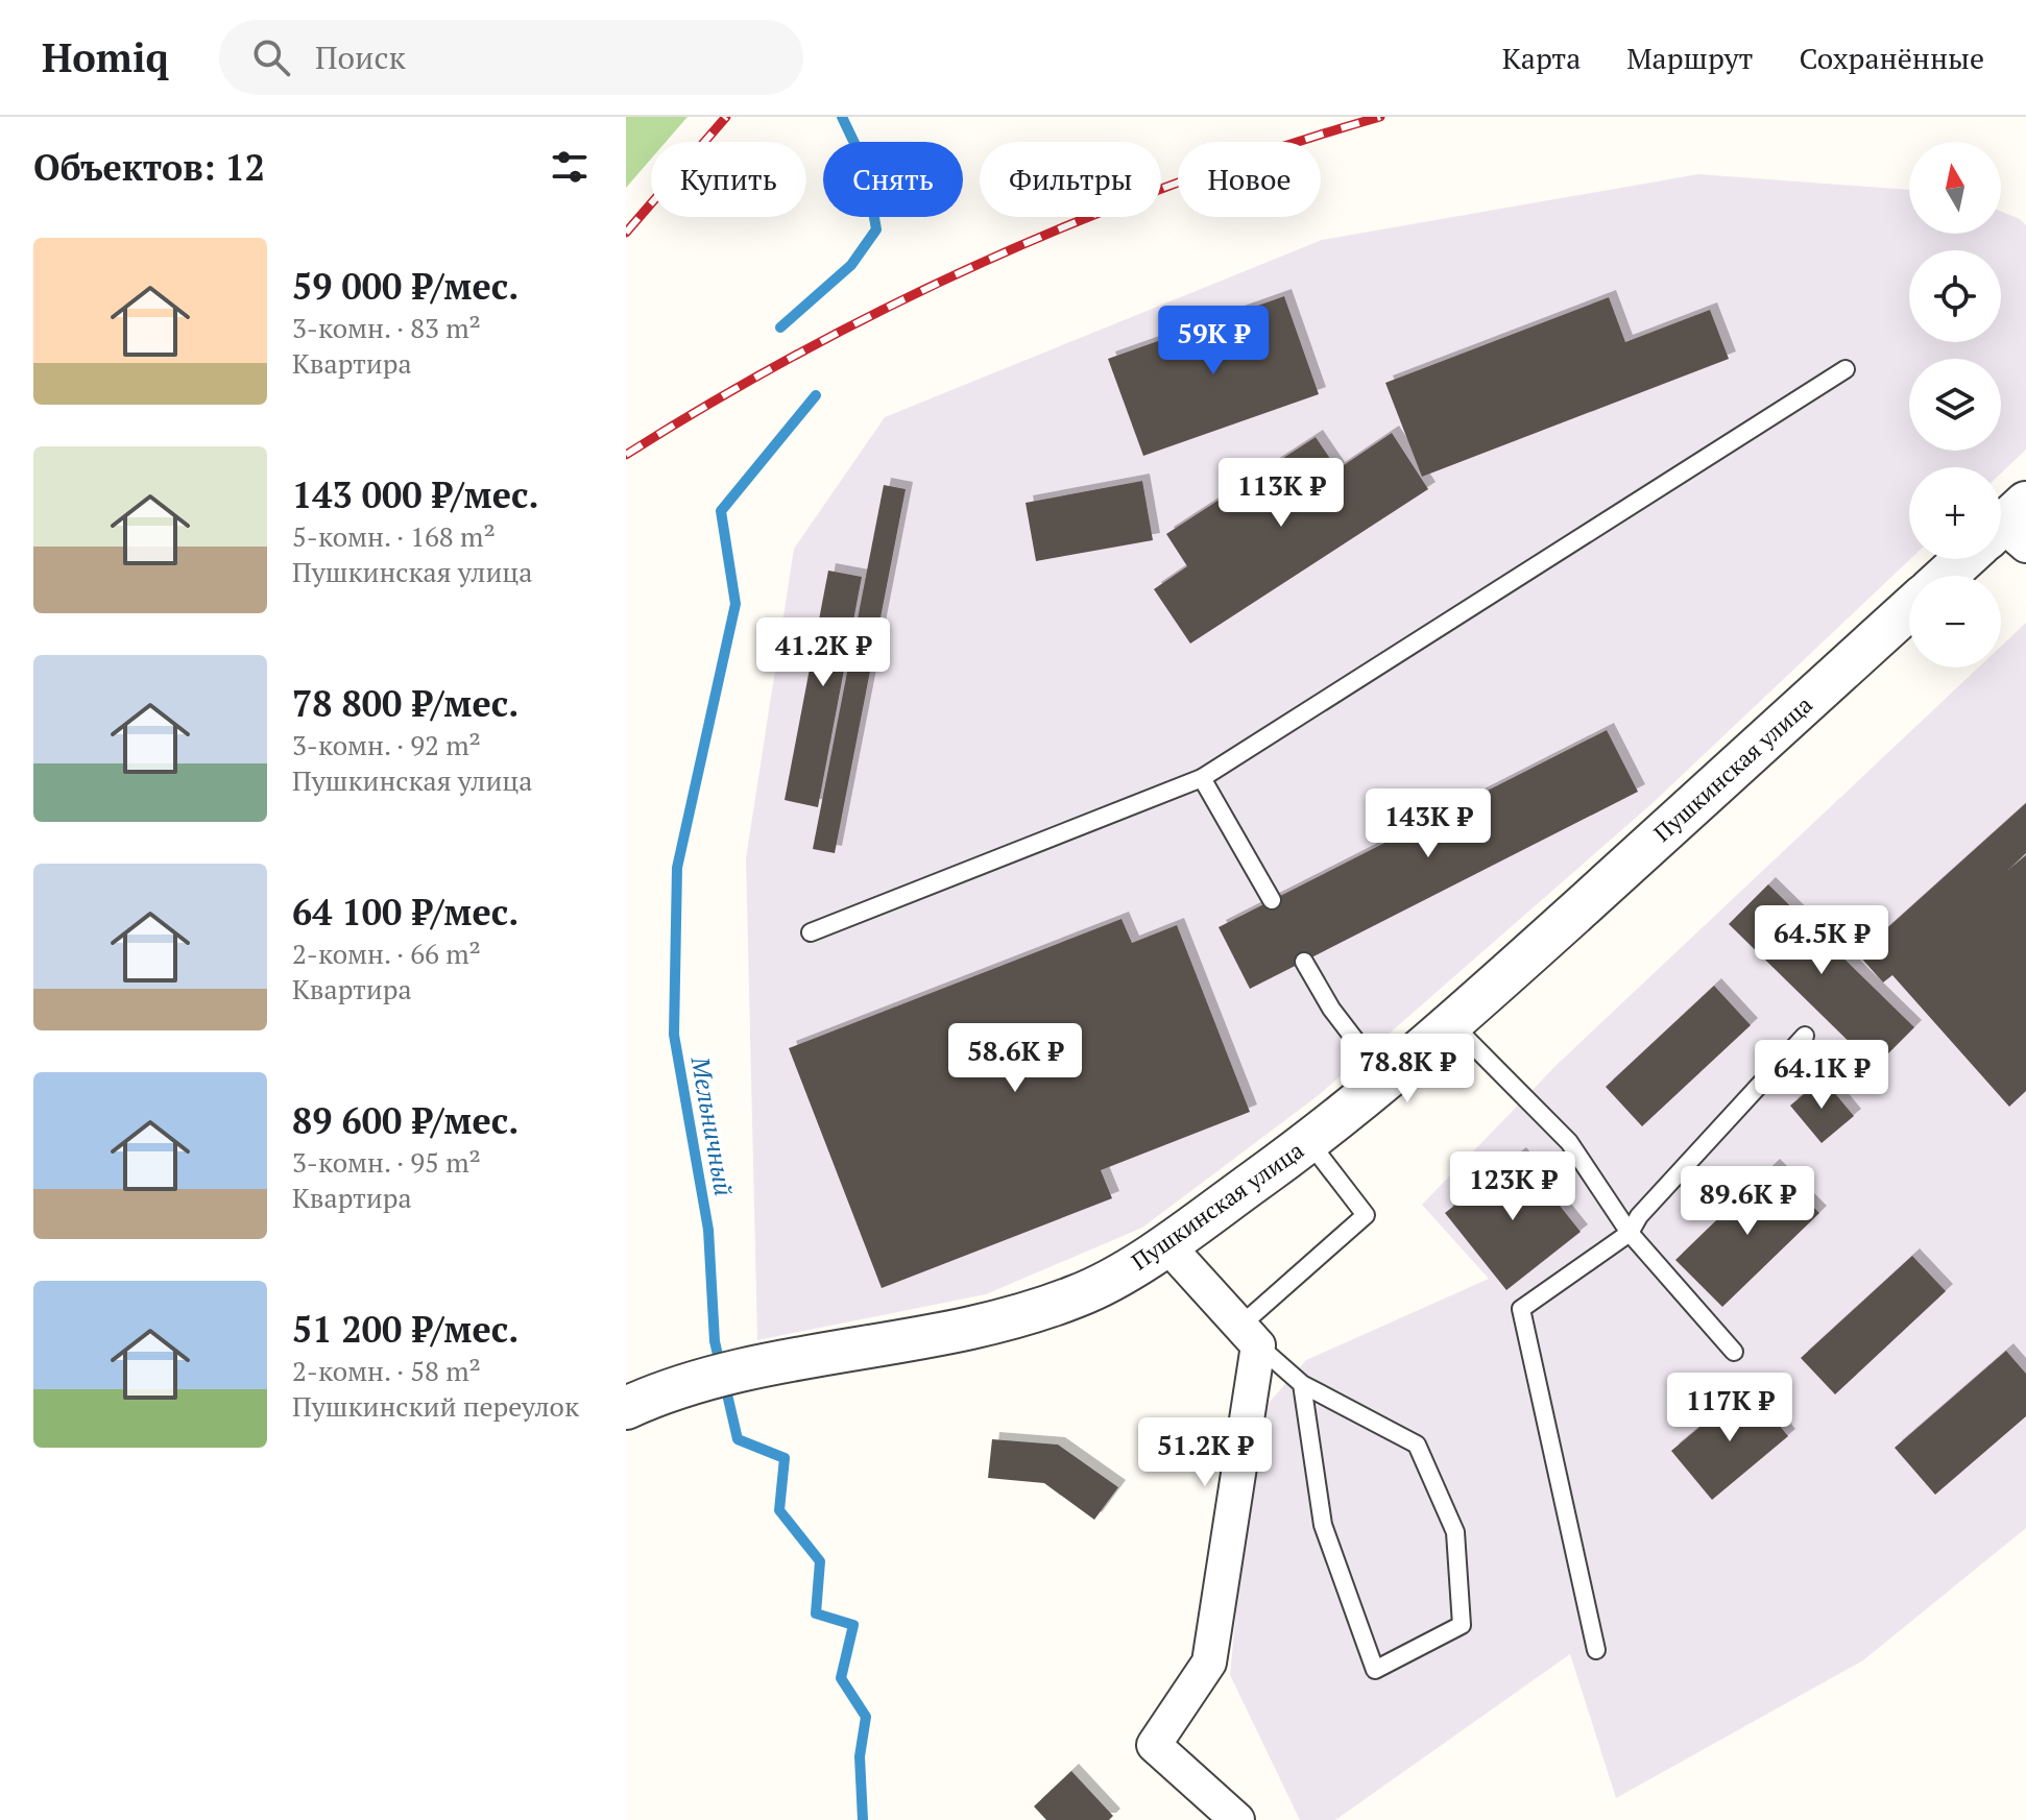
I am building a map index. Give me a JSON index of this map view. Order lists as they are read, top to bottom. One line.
{"streets":{"street":["Пушкинская улица"]},"water":["Мельничный"],"north":"top","page":{"header":"Homiq","search":"Поиск","nav":["Карта","Маршрут","Сохранённые"],"heading":"Объектов: 12","map_buttons":["+","−"],"chip":["Купить","Снять","Фильтры","Новое"],"list":[{"name":"59 000 ₽/мес.","note":"3-комн. · 83 m² · Квартира"},{"name":"143 000 ₽/мес.","note":"5-комн. · 168 m² · Пушкинская улица"},{"name":"78 800 ₽/мес.","note":"3-комн. · 92 m² · Пушкинская улица"},{"name":"64 100 ₽/мес.","note":"2-комн. · 66 m² · Квартира"},{"name":"89 600 ₽/мес.","note":"3-комн. · 95 m² · Квартира"},{"name":"51 200 ₽/мес.","note":"2-комн. · 58 m² · Пушкинский переулок"}],"price":["59K ₽","113K ₽","41.2K ₽","143K ₽","64.5K ₽","58.6K ₽","78.8K ₽","64.1K ₽","123K ₽","89.6K ₽","117K ₽","51.2K ₽"]}}
